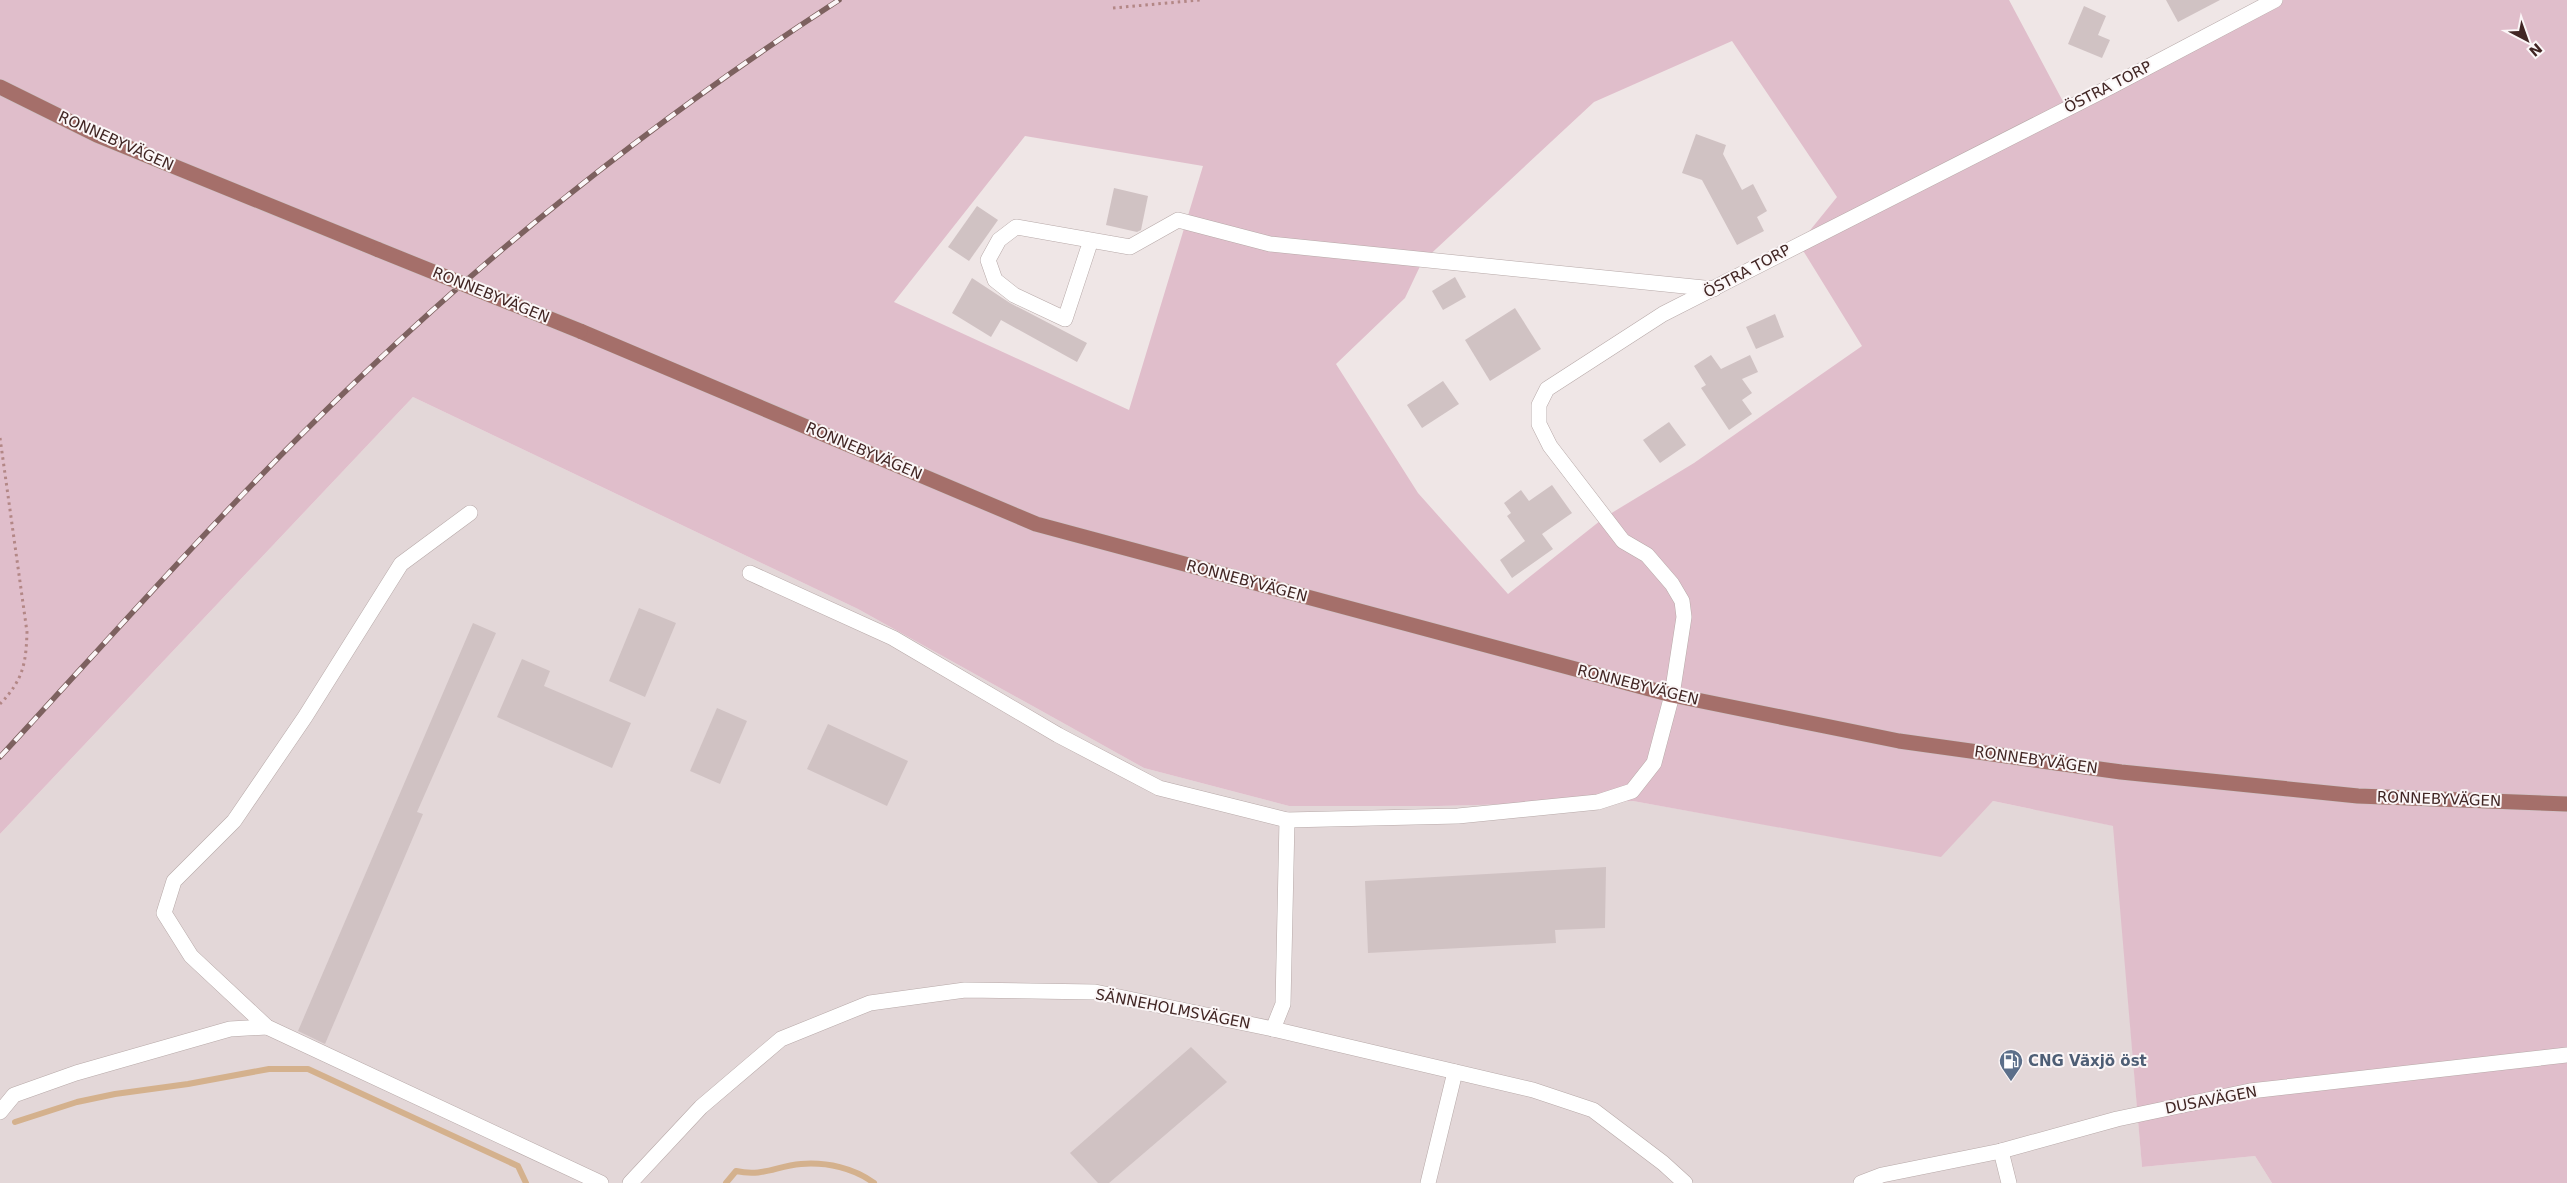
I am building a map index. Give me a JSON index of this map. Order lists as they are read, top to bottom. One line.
{"streets":{"main road":["RONNEBYVÄGEN"],"street":["ÖSTRA TORP","SÄNNEHOLMSVÄGEN","DUSAVÄGEN"]},"crossings":[["ÖSTRA TORP","RONNEBYVÄGEN"]],"places":{"fuel station":["CNG Växjö öst"]},"north":"bottom right"}
